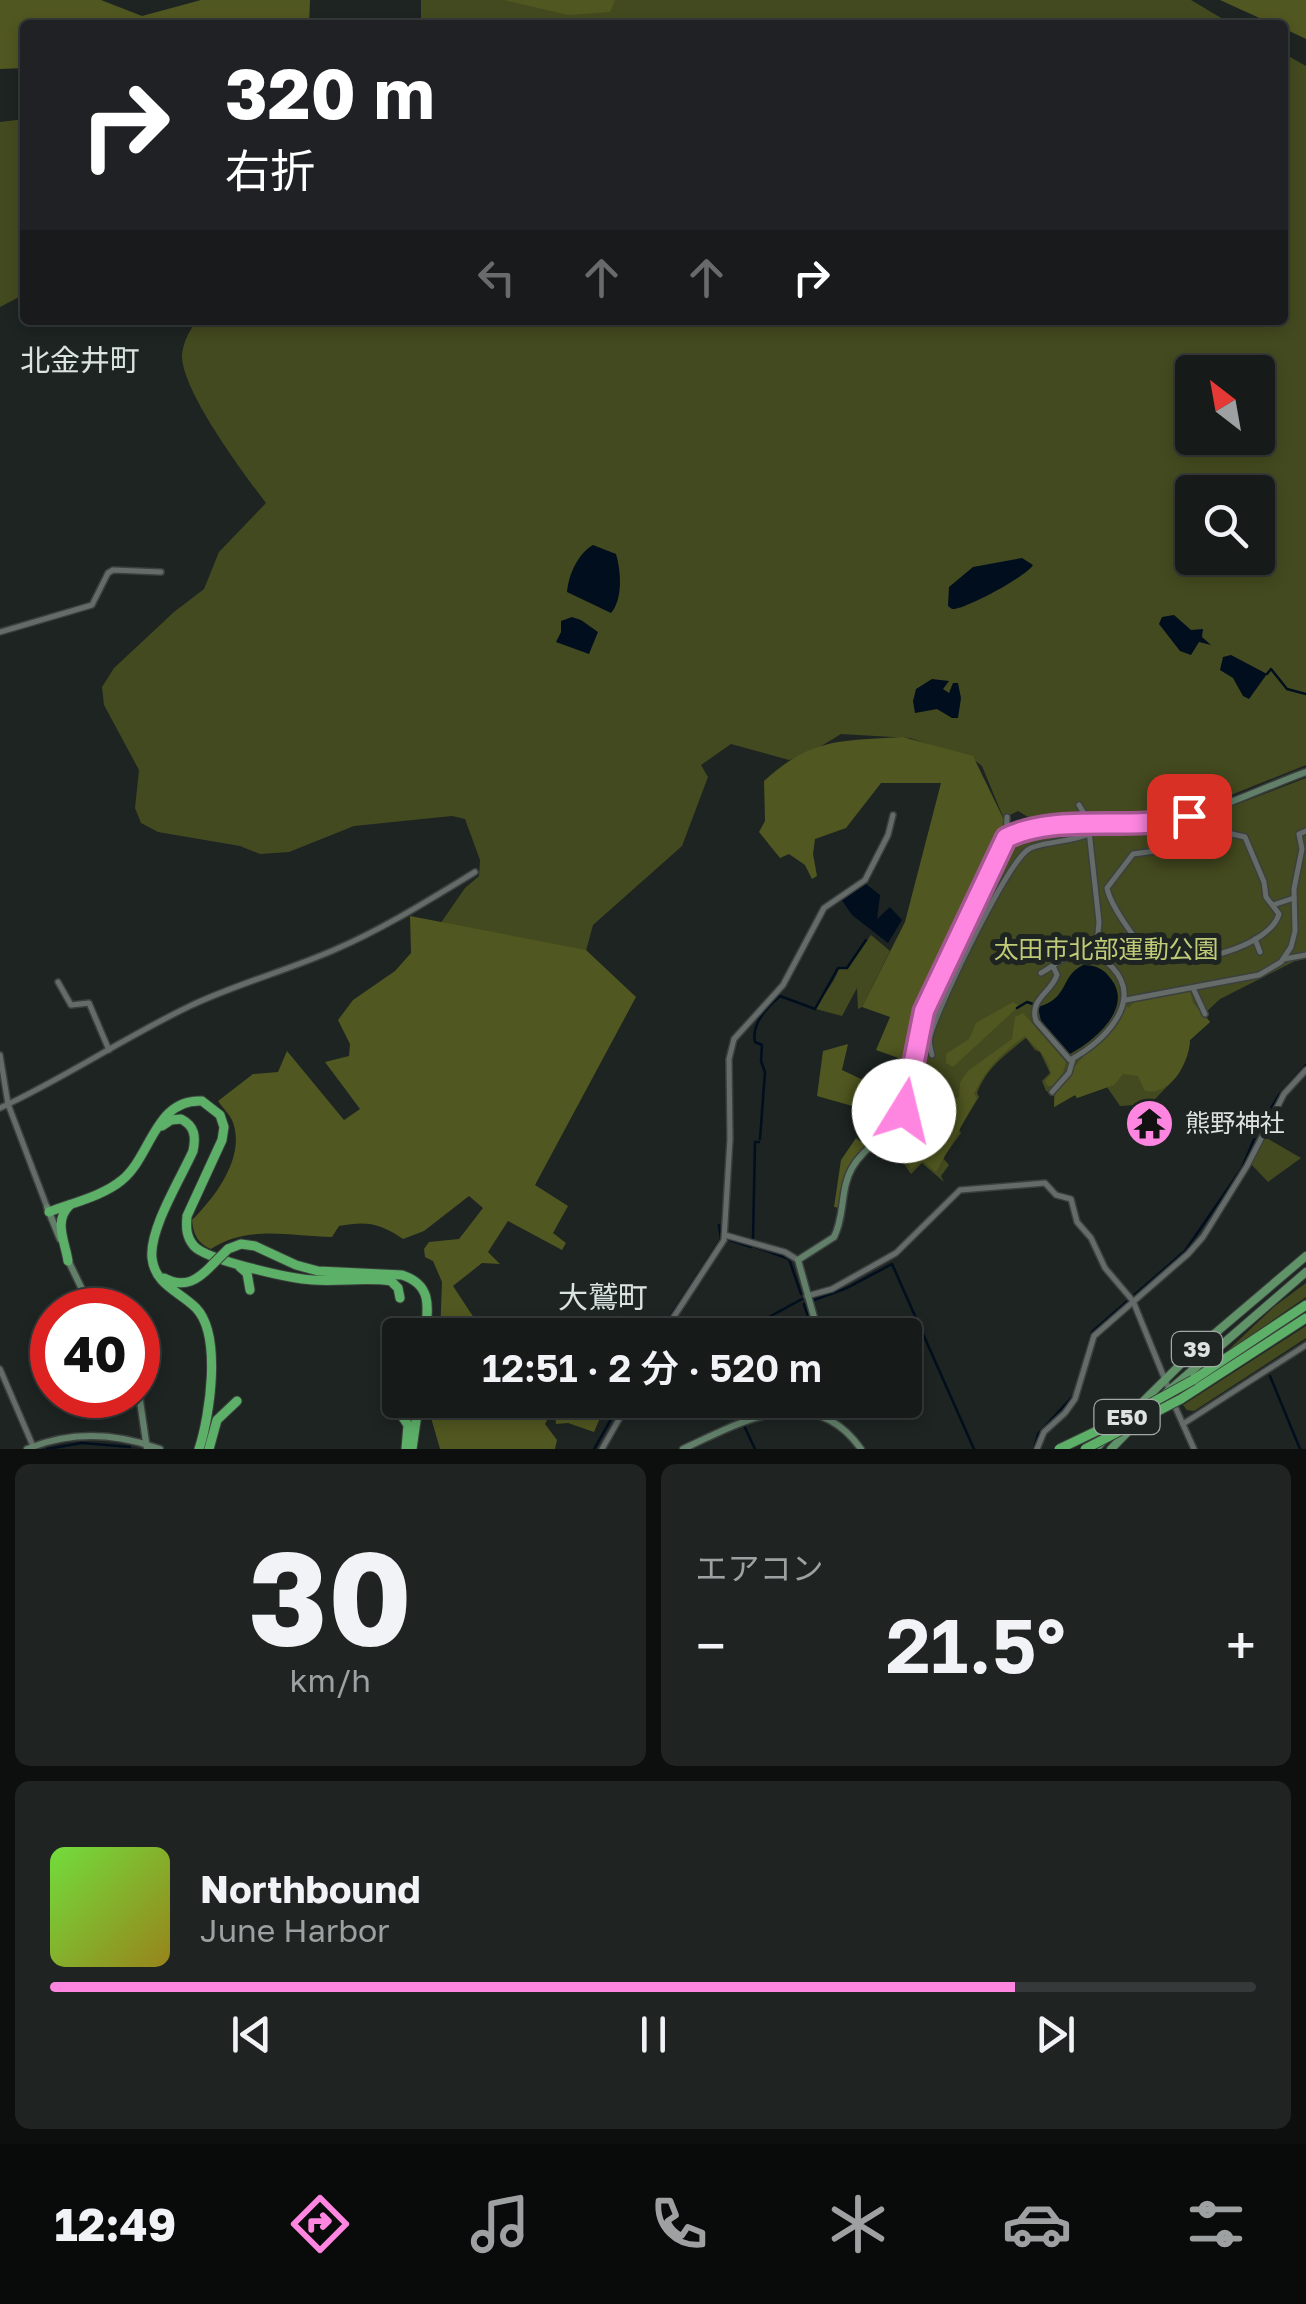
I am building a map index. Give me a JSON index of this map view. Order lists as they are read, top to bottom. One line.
{"streets":{"highway":["E50"],"main road":["39"]},"districts":["北金井町","大鷲町"],"parks":["太田市北部運動公園"],"places":{"temple":["熊野神社"]},"north":"top left","page":{"turn":["320 m","右折"],"limit":"40","trip":"12:51 · 2 分 · 520 m","tile":[["30","km/h"],"エアコン"],"heat":["−","21.5°","+"],"song":["Northbound","June Harbor"],"tabs":"12:49"}}
